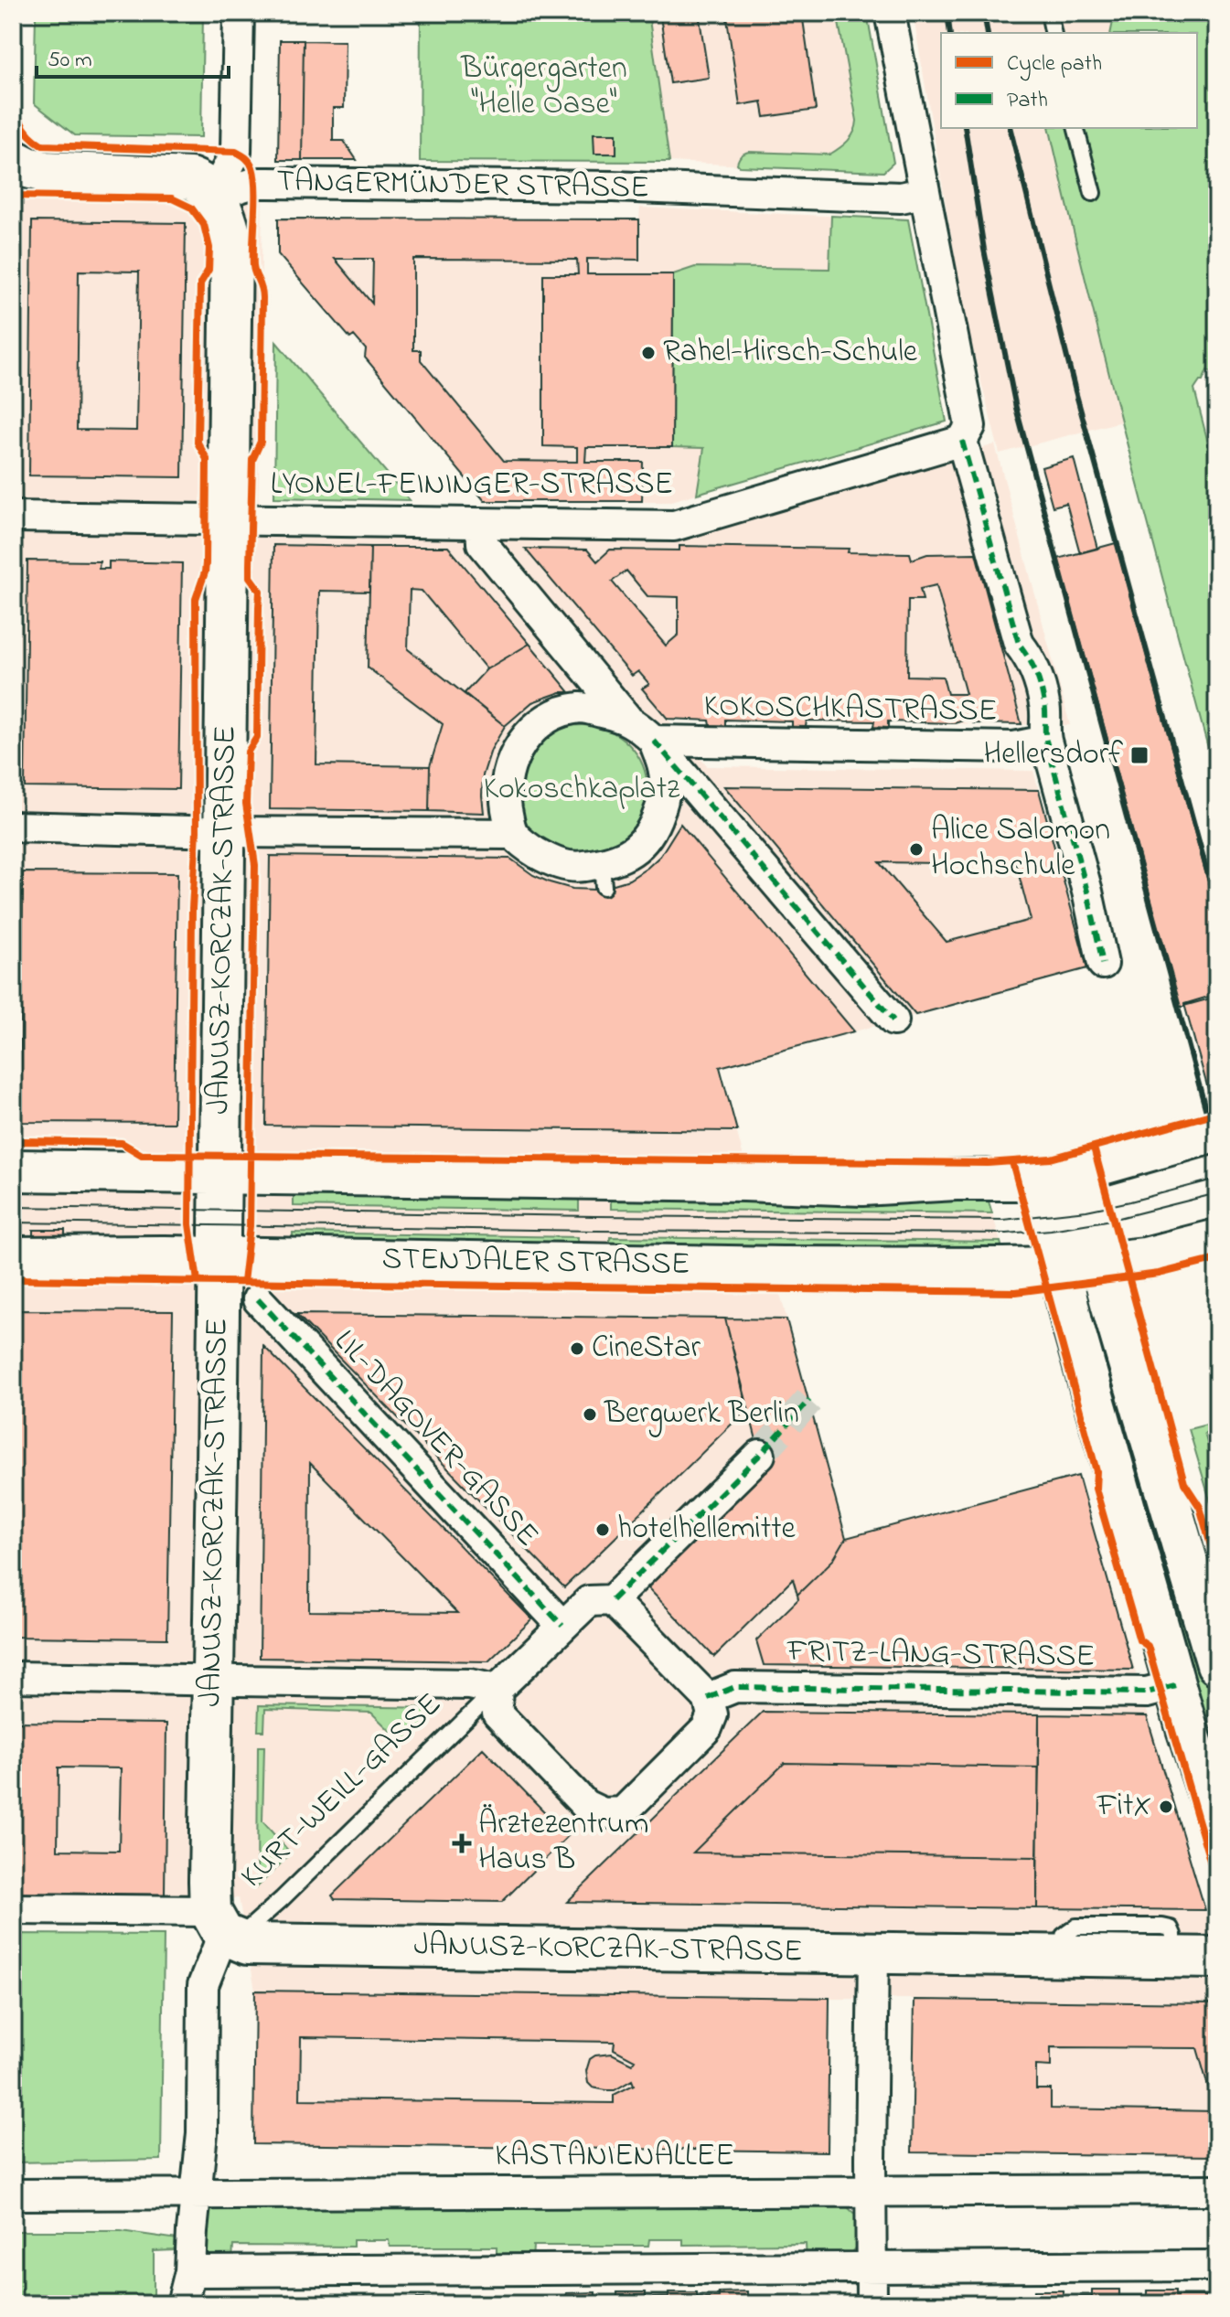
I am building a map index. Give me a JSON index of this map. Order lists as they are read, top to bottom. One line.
{"streets":{"main road":["JANUSZ-KORCZAK-STRASSE","STENDALER STRASSE"],"street":["TANGERMÜNDER STRASSE","LYONEL-FEININGER-STRASSE","KOKOSCHKASTRASSE","LIL-DAGOVER-GASSE","FRITZ-LANG-STRASSE","KASTANIENALLEE"],"lane":["KURT-WEILL-GASSE"]},"crossings":[["TANGERMÜNDER STRASSE","JANUSZ-KORCZAK-STRASSE"],["LYONEL-FEININGER-STRASSE","JANUSZ-KORCZAK-STRASSE"],["JANUSZ-KORCZAK-STRASSE","STENDALER STRASSE"],["JANUSZ-KORCZAK-STRASSE","KURT-WEILL-GASSE"],["LIL-DAGOVER-GASSE","FRITZ-LANG-STRASSE"],["LIL-DAGOVER-GASSE","KURT-WEILL-GASSE"],["FRITZ-LANG-STRASSE","KURT-WEILL-GASSE"]],"parks":["Bürgergarten \"Helle Oase\"","Kokoschkaplatz"],"places":{"other":["Rahel-Hirsch-Schule","Alice Salomon Hochschule","CineStar","Bergwerk Berlin","hotelhellemitte","FitX"],"transit":["Hellersdorf"],"health":["Ärztezentrum Haus B"]},"legend":["Cycle path","Path"],"scale_bar":"50 m"}
